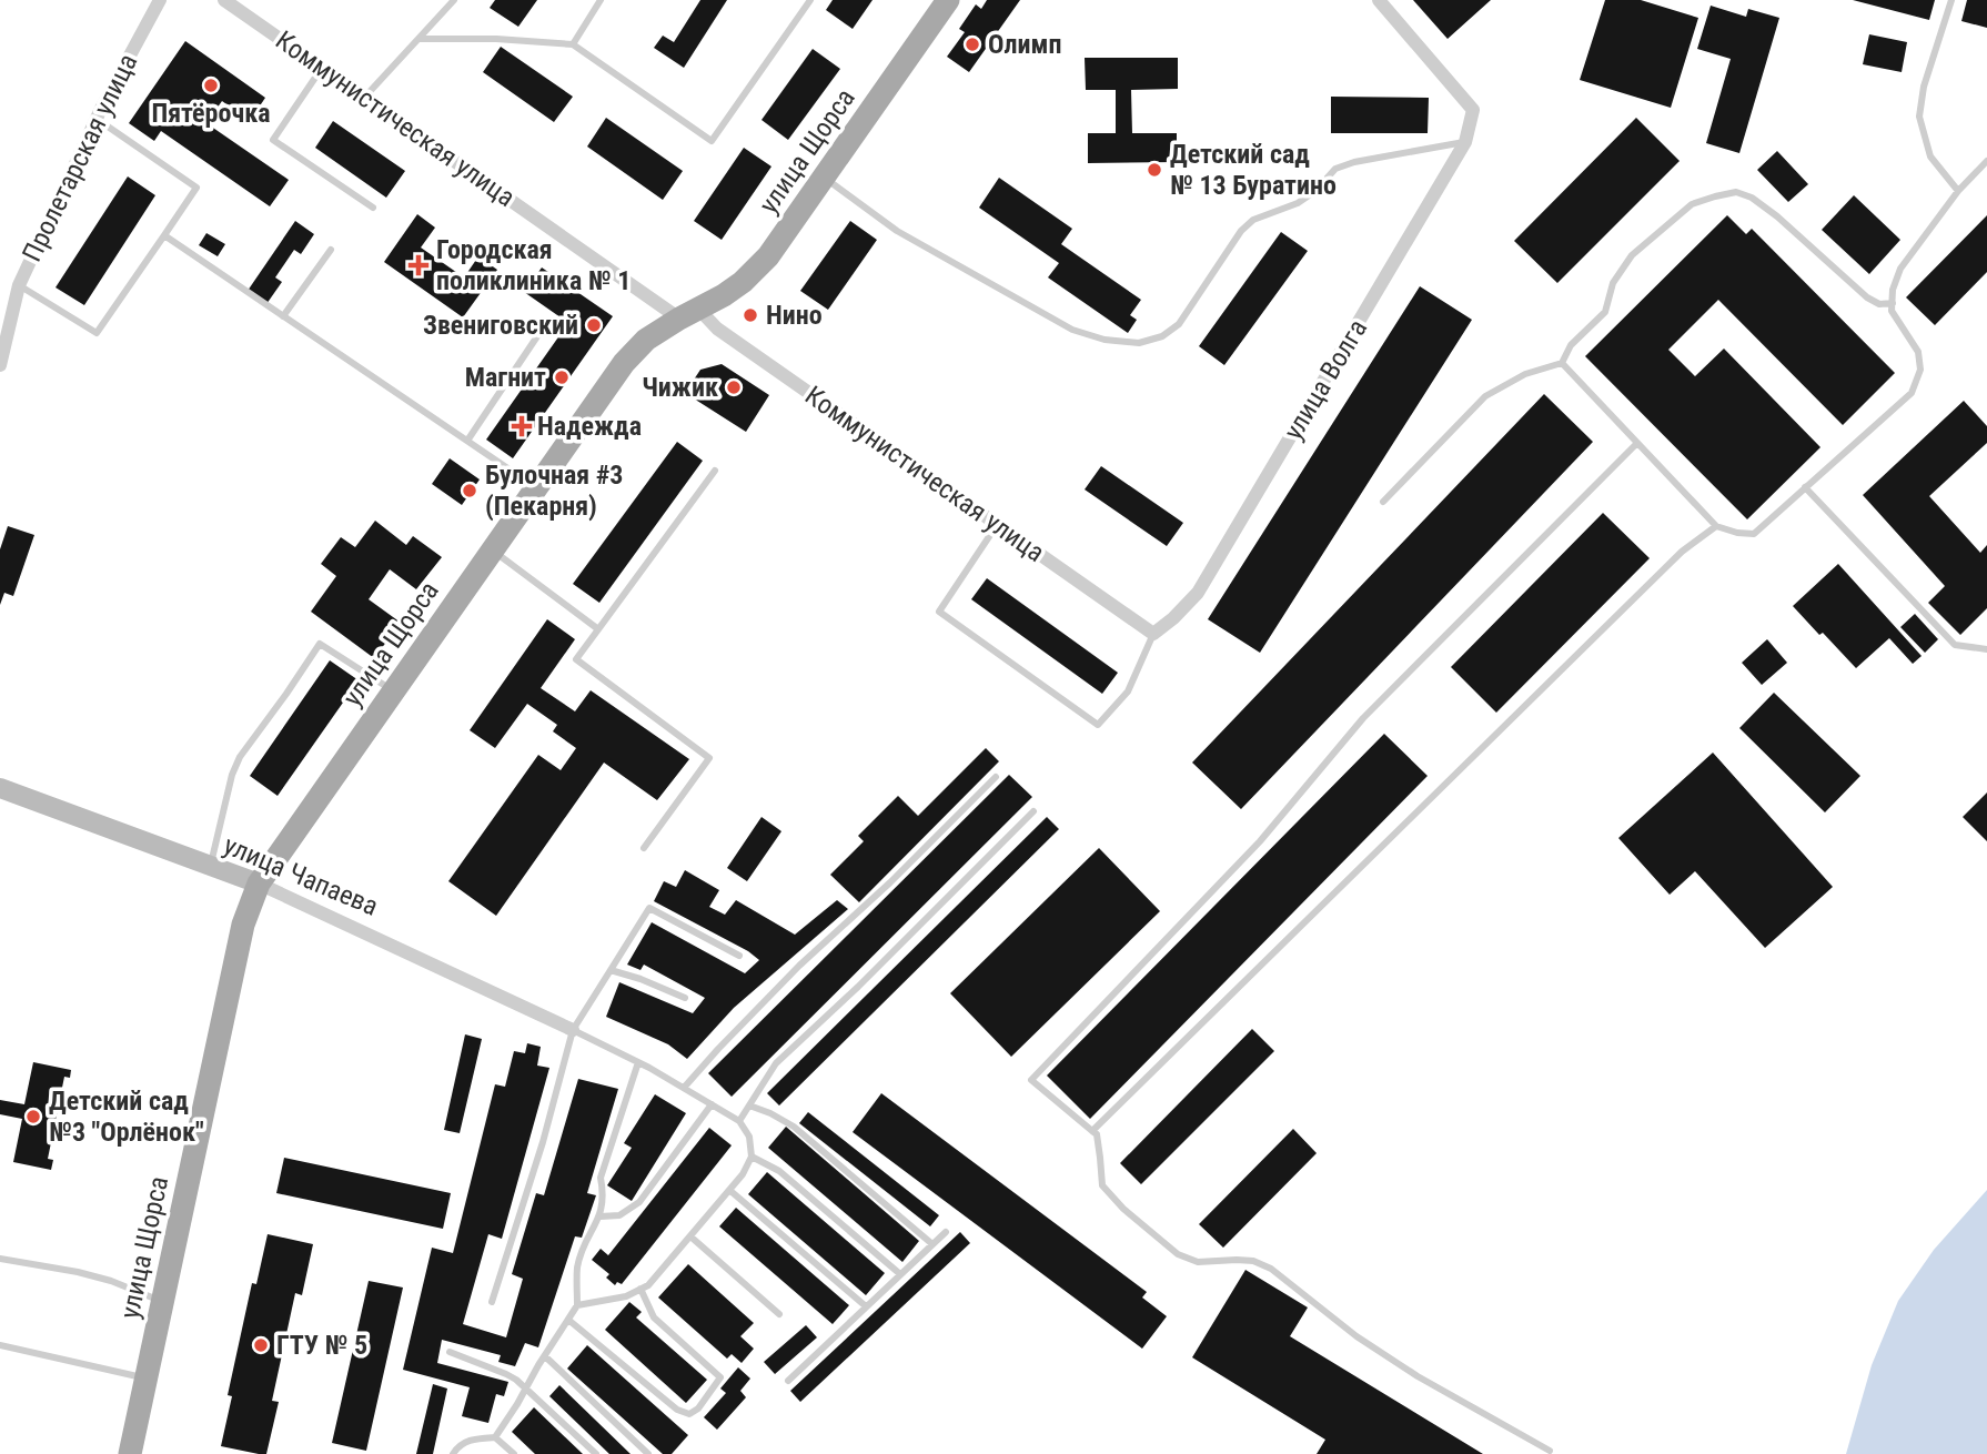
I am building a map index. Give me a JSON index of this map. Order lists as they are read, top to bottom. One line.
{"streets":{"main road":["улица Щорса","улица Чапаева"],"street":["Коммунистическая улица","Пролетарская улица","улица Волга"]},"crossings":[["Коммунистическая улица","улица Щорса"],["Коммунистическая улица","улица Волга"],["улица Щорса","улица Чапаева"]],"places":{"other":["Олимп","Пятёрочка","Детский сад № 13 Буратино","Нино","Звениговский","Магнит","Чижик","Булочная #3 (Пекарня)","Детский сад №3 \"Орлёнок\"","ГТУ № 5"],"health":["Городская поликлиника № 1","Надежда"]}}
